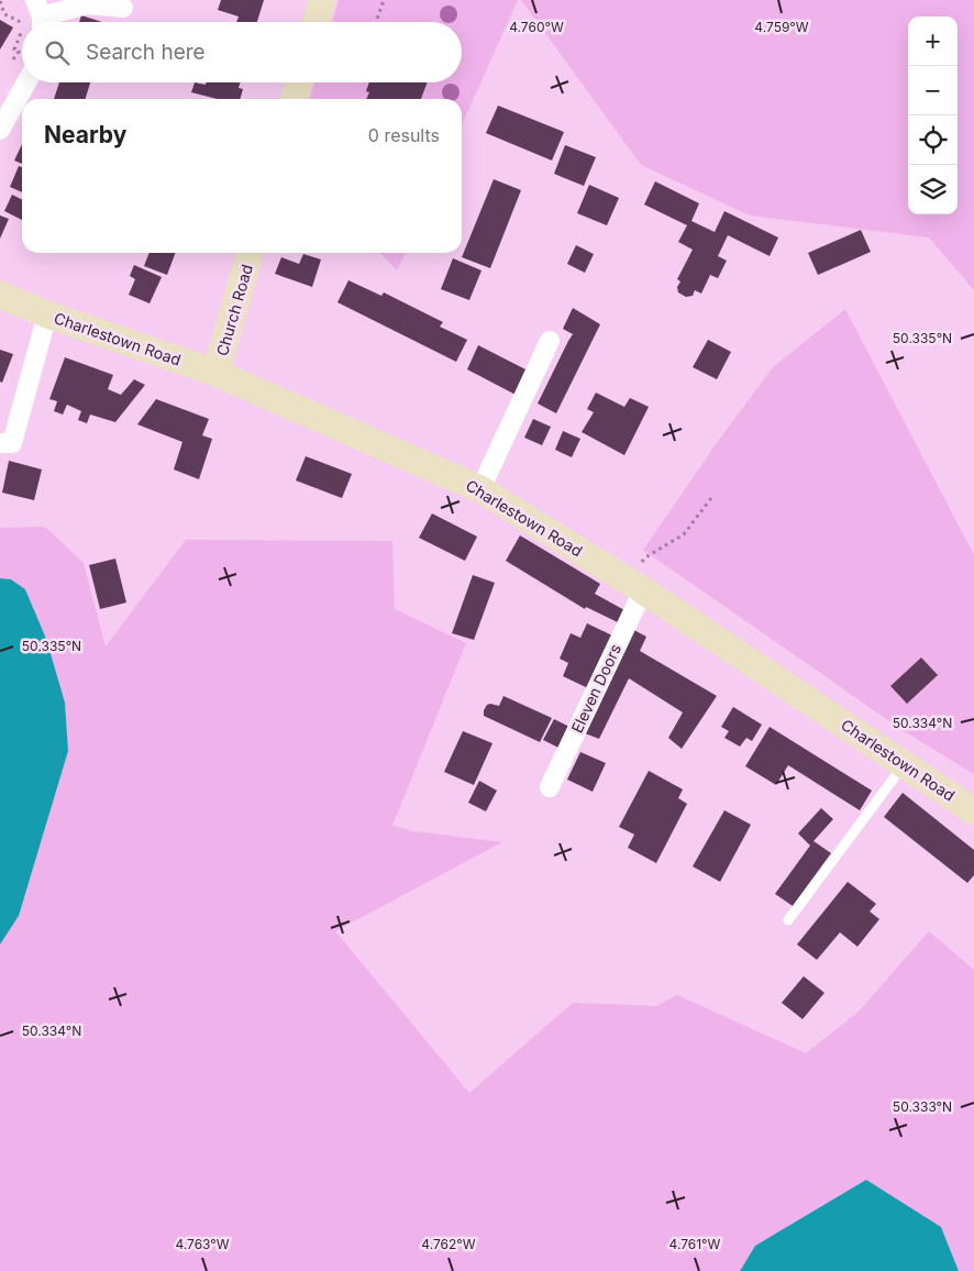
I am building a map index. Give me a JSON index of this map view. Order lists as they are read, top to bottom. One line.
{"streets":{"street":["Church Road","Charlestown Road","Eleven Doors"]},"crossings":[["Church Road","Charlestown Road"],["Charlestown Road","Eleven Doors"]],"page":{"map_buttons":["+","−"],"search":"Search here","heading":["Nearby","0 results"]},"coordinates":["4.760°W","4.759°W","50.335°N","50.334°N","50.333°N","4.763°W","4.762°W","4.761°W"]}
